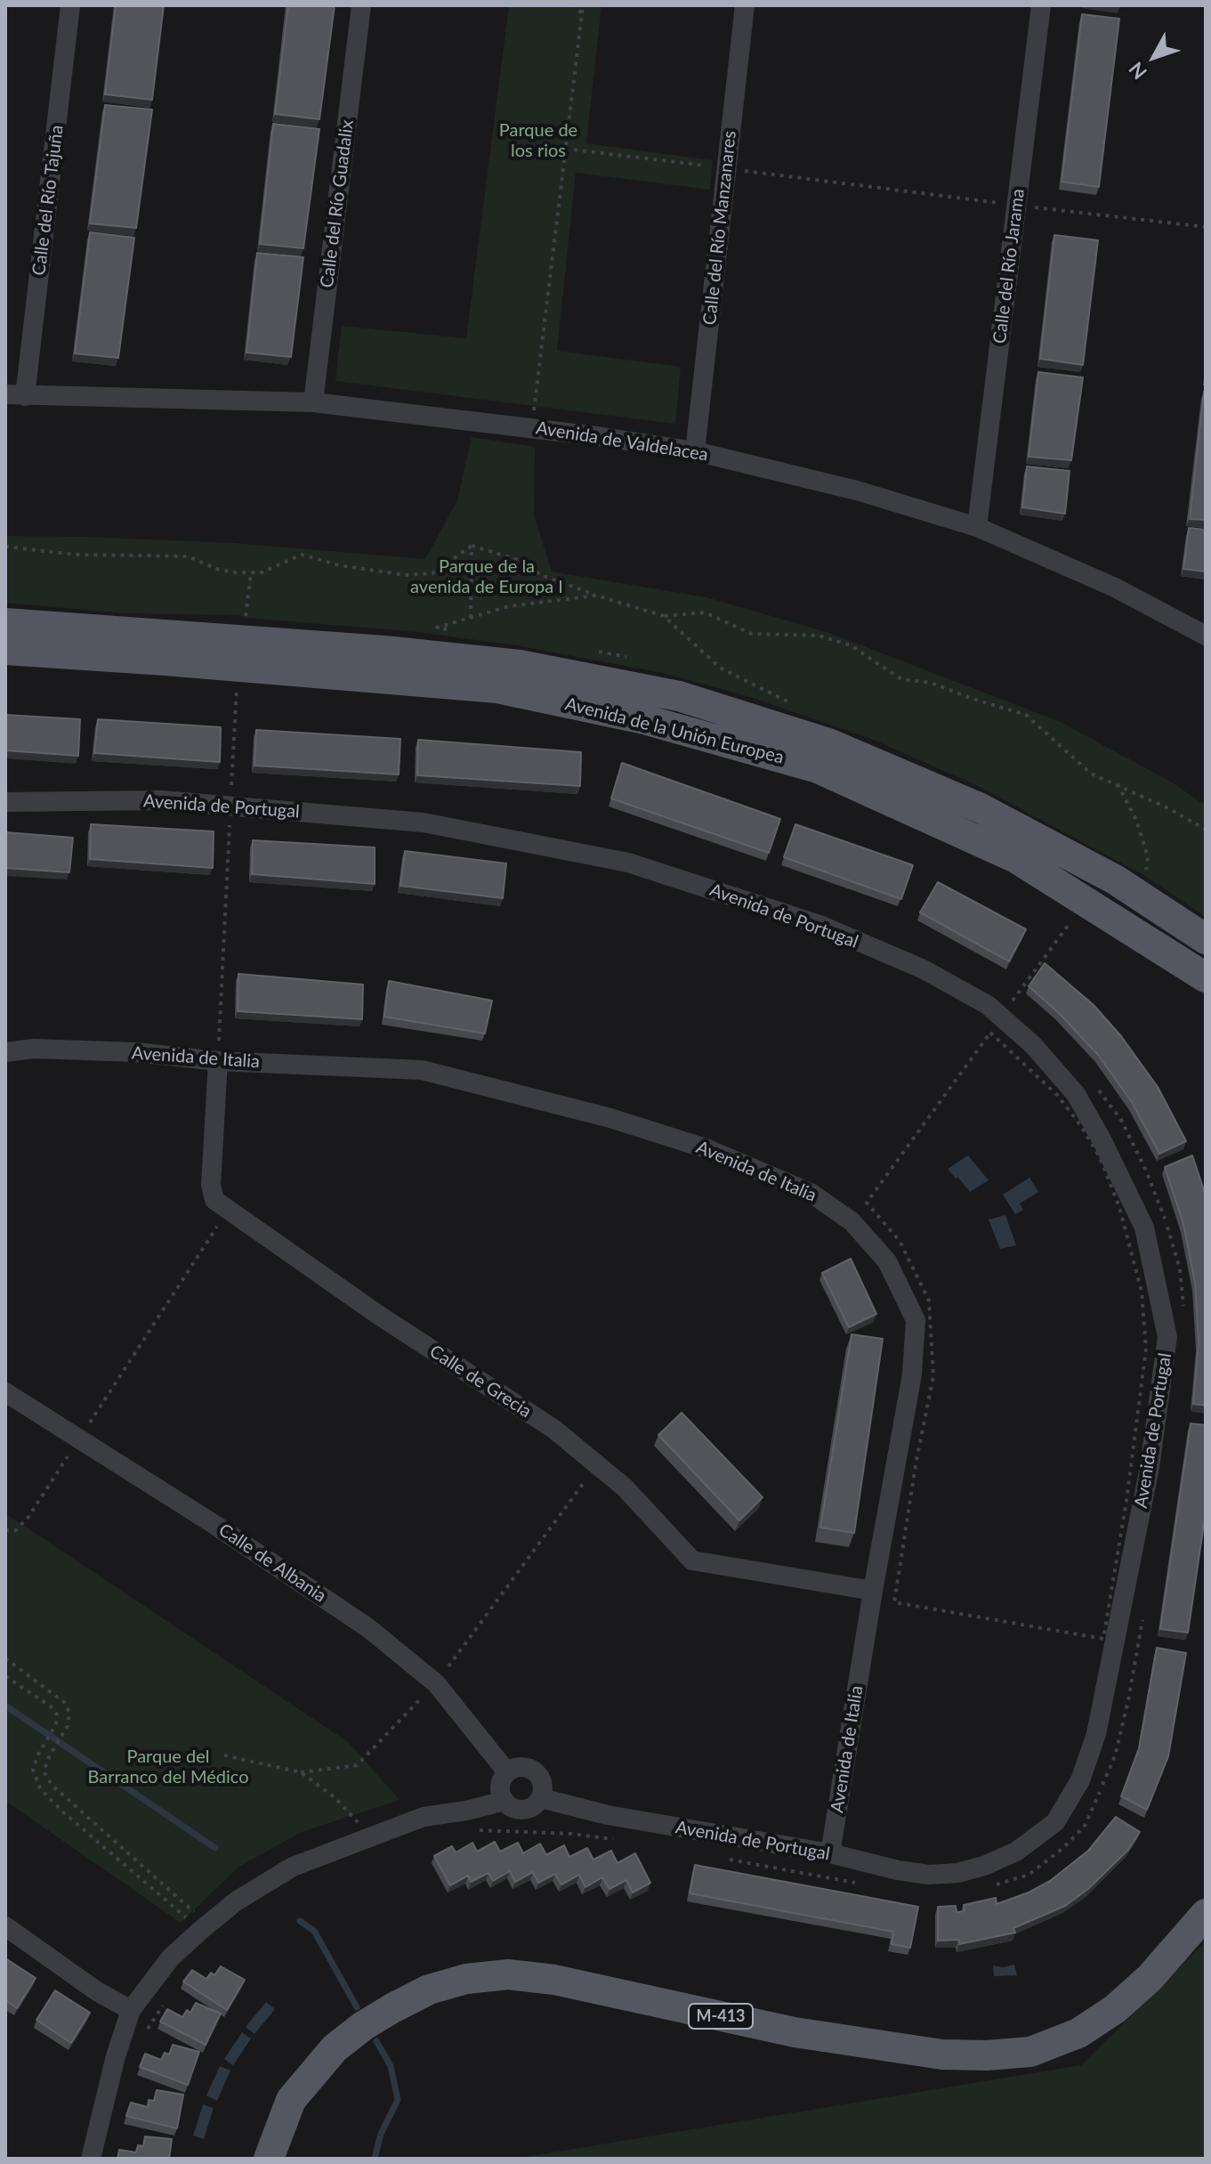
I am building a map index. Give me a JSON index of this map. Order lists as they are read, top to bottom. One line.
{"streets":{"main road":["Avenida de la Unión Europea","M-413"],"street":["Calle del Río Tajuña","Calle del Río Guadalix","Calle del Río Manzanares","Calle del Río Jarama","Avenida de Valdelacea","Avenida de Portugal","Avenida de Italia","Calle de Grecia","Calle de Albania"]},"crossings":[["Calle del Río Tajuña","Avenida de Valdelacea"],["Calle del Río Guadalix","Avenida de Valdelacea"],["Calle del Río Manzanares","Avenida de Valdelacea"],["Calle del Río Jarama","Avenida de Valdelacea"],["Avenida de Portugal","Avenida de Italia"],["Avenida de Portugal","Calle de Albania"],["Avenida de Italia","Calle de Grecia"]],"parks":["Parque de los rios","Parque de la avenida de Europa I","Parque del Barranco del Médico"],"north":"bottom left"}
